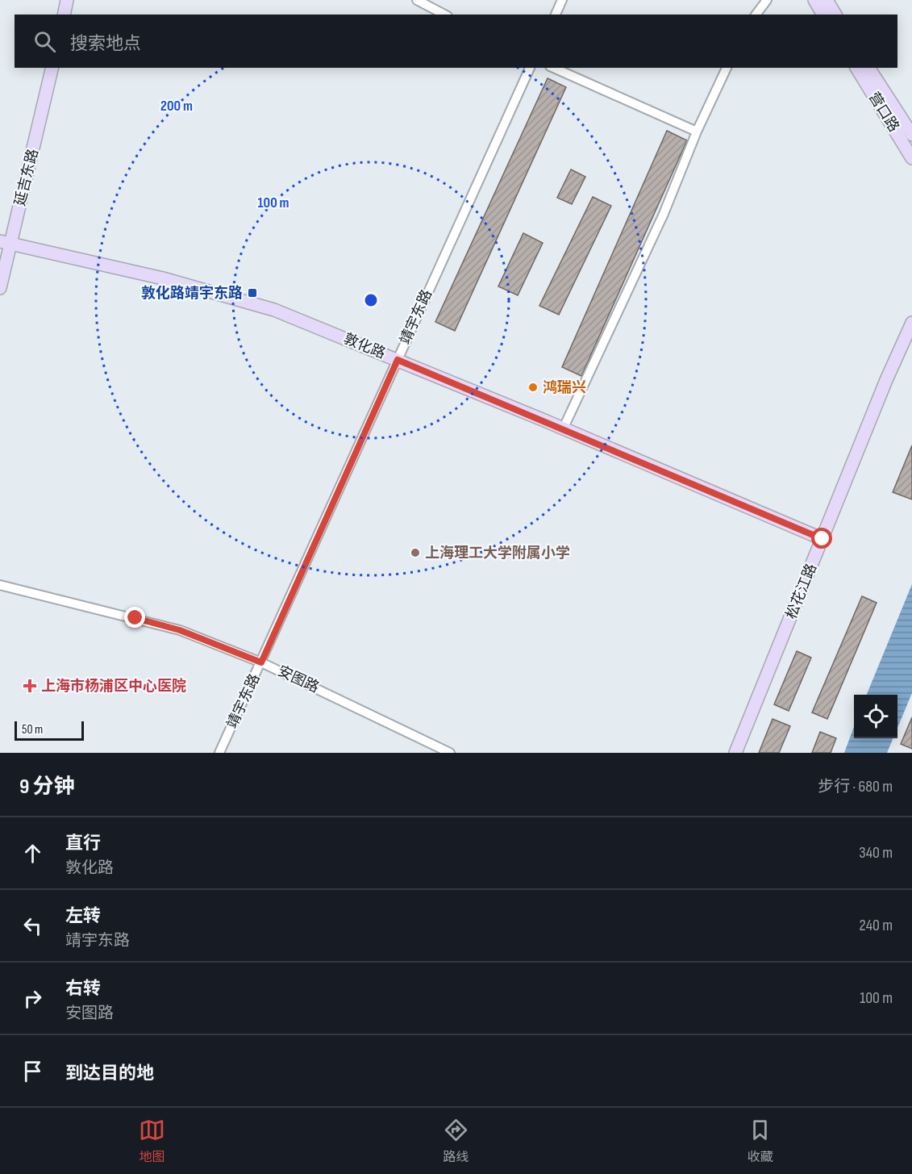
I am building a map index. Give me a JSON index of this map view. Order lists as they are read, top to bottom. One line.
{"streets":{"street":["营口路","延吉东路","靖宇东路","敦化路","松花江路","安图路"]},"crossings":[["延吉东路","敦化路"],["靖宇东路","敦化路"],["靖宇东路","安图路"],["敦化路","松花江路"]],"places":{"transit":["敦化路靖宇东路"],"other":["鸿瑞兴","上海理工大学附属小学"],"health":["上海市杨浦区中心医院"]},"scale_bar":"50 m","page":{"search":"搜索地点","scale":"50 m","heading":["9 分钟","步行 · 680 m"],"list":[["直行","敦化路","340 m"],["左转","靖宇东路","240 m"],["右转","安图路","100 m"],"到达目的地"],"nav":["地图","路线","收藏"]},"rings":["200 m","100 m"]}
